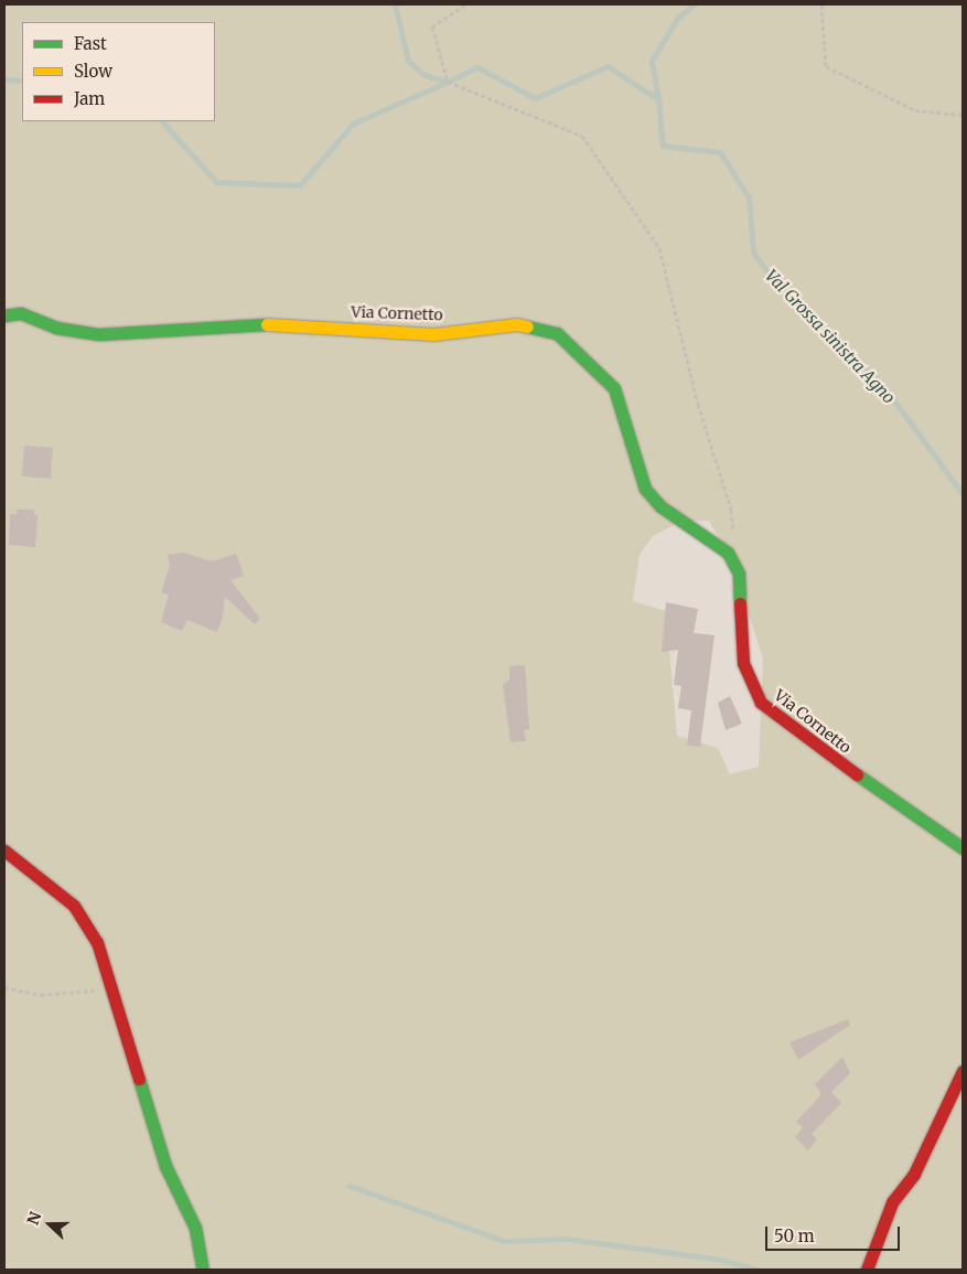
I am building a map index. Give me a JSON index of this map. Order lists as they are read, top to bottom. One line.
{"streets":{"street":["Via Cornetto"]},"water":["Val Grossa sinistra Agno"],"legend":["Fast","Slow","Jam"],"scale_bar":"50 m","north":"left"}
